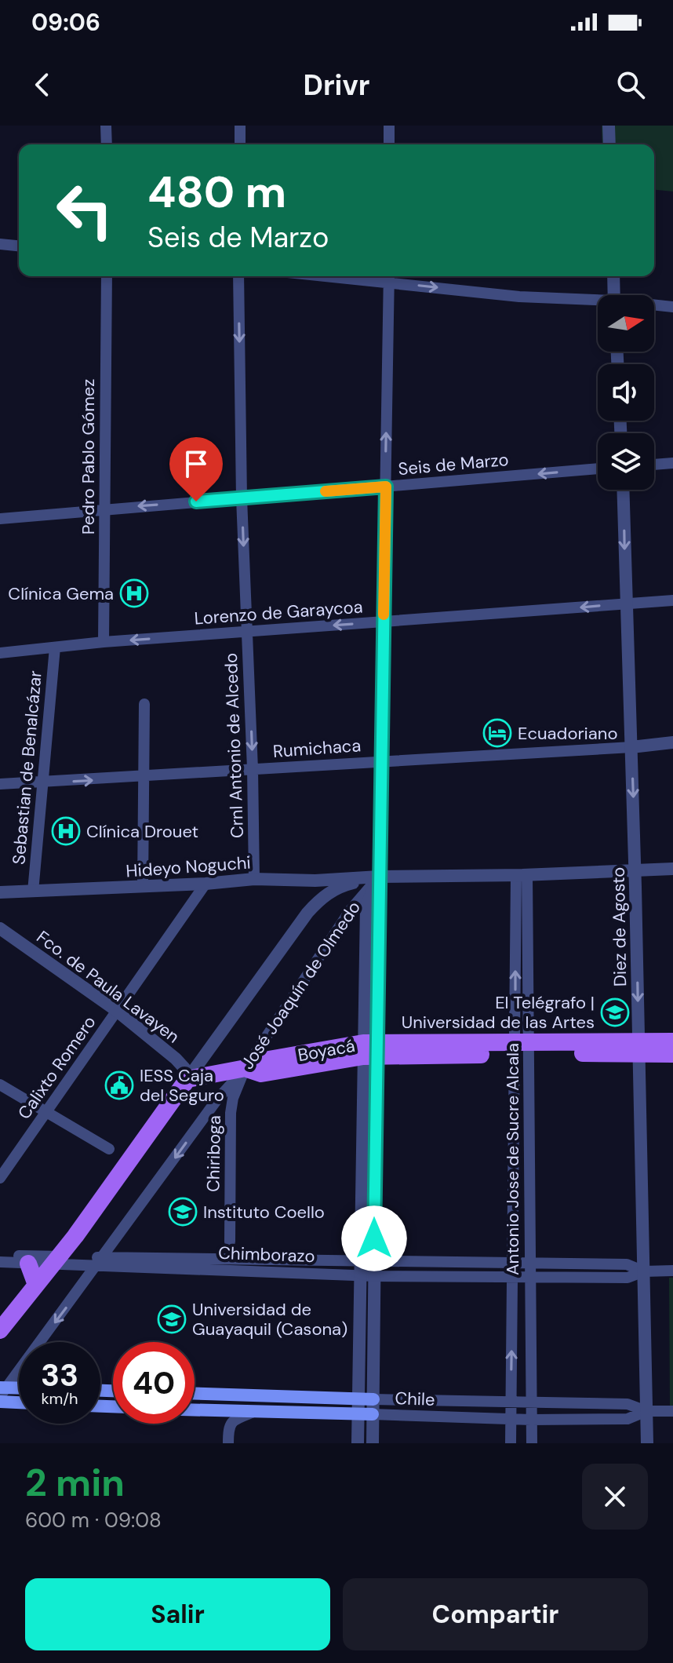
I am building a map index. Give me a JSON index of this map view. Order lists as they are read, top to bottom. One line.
{"streets":{"main road":["José Joaquín de Olmedo","Boyacá","Chile"],"street":["Pedro Pablo Gómez","Seis de Marzo","Lorenzo de Garaycoa","Crnl Antonio de Alcedo","Rumichaca","Sebastian de Benalcázar","Hideyo Noguchi","Diez de Agosto","Fco. de Paula Lavayen","Calixto Romero","Chiriboga","Antonio Jose de Sucre Alcala","Chimborazo"]},"crossings":[["Pedro Pablo Gómez","Seis de Marzo"],["Pedro Pablo Gómez","Lorenzo de Garaycoa"],["Seis de Marzo","Crnl Antonio de Alcedo"],["Lorenzo de Garaycoa","Crnl Antonio de Alcedo"],["Lorenzo de Garaycoa","Sebastian de Benalcázar"],["Lorenzo de Garaycoa","Diez de Agosto"],["Crnl Antonio de Alcedo","Rumichaca"],["Crnl Antonio de Alcedo","Hideyo Noguchi"],["Rumichaca","Sebastian de Benalcázar"],["Rumichaca","Diez de Agosto"],["Sebastian de Benalcázar","Hideyo Noguchi"],["Hideyo Noguchi","José Joaquín de Olmedo"],["Hideyo Noguchi","Calixto Romero"],["Diez de Agosto","Boyacá"],["Diez de Agosto","Chimborazo"],["Diez de Agosto","Chile"],["José Joaquín de Olmedo","Fco. de Paula Lavayen"],["José Joaquín de Olmedo","Boyacá"],["José Joaquín de Olmedo","Chiriboga"],["José Joaquín de Olmedo","Chimborazo"],["Fco. de Paula Lavayen","Boyacá"],["Fco. de Paula Lavayen","Calixto Romero"],["Boyacá","Chiriboga"],["Boyacá","Antonio Jose de Sucre Alcala"],["Antonio Jose de Sucre Alcala","Chimborazo"],["Antonio Jose de Sucre Alcala","Chile"]],"one_way":["Seis de Marzo","Lorenzo de Garaycoa","Crnl Antonio de Alcedo","Diez de Agosto"],"places":{"hospital":["Clínica Gema","Clínica Drouet"],"hotel":["Ecuadoriano"],"school or university":["El Telégrafo | Universidad de las Artes","Instituto Coello","Universidad de Guayaquil (Casona)"],"public building":["IESS Caja del Seguro"]},"north":"right","page":{"status":"09:06","header":"Drivr","turn":["480 m","Seis de Marzo"],"speed":"33 km/h","limit":"40","heading":["2 min","600 m · 09:08"],"buttons":["Salir","Compartir"]}}
